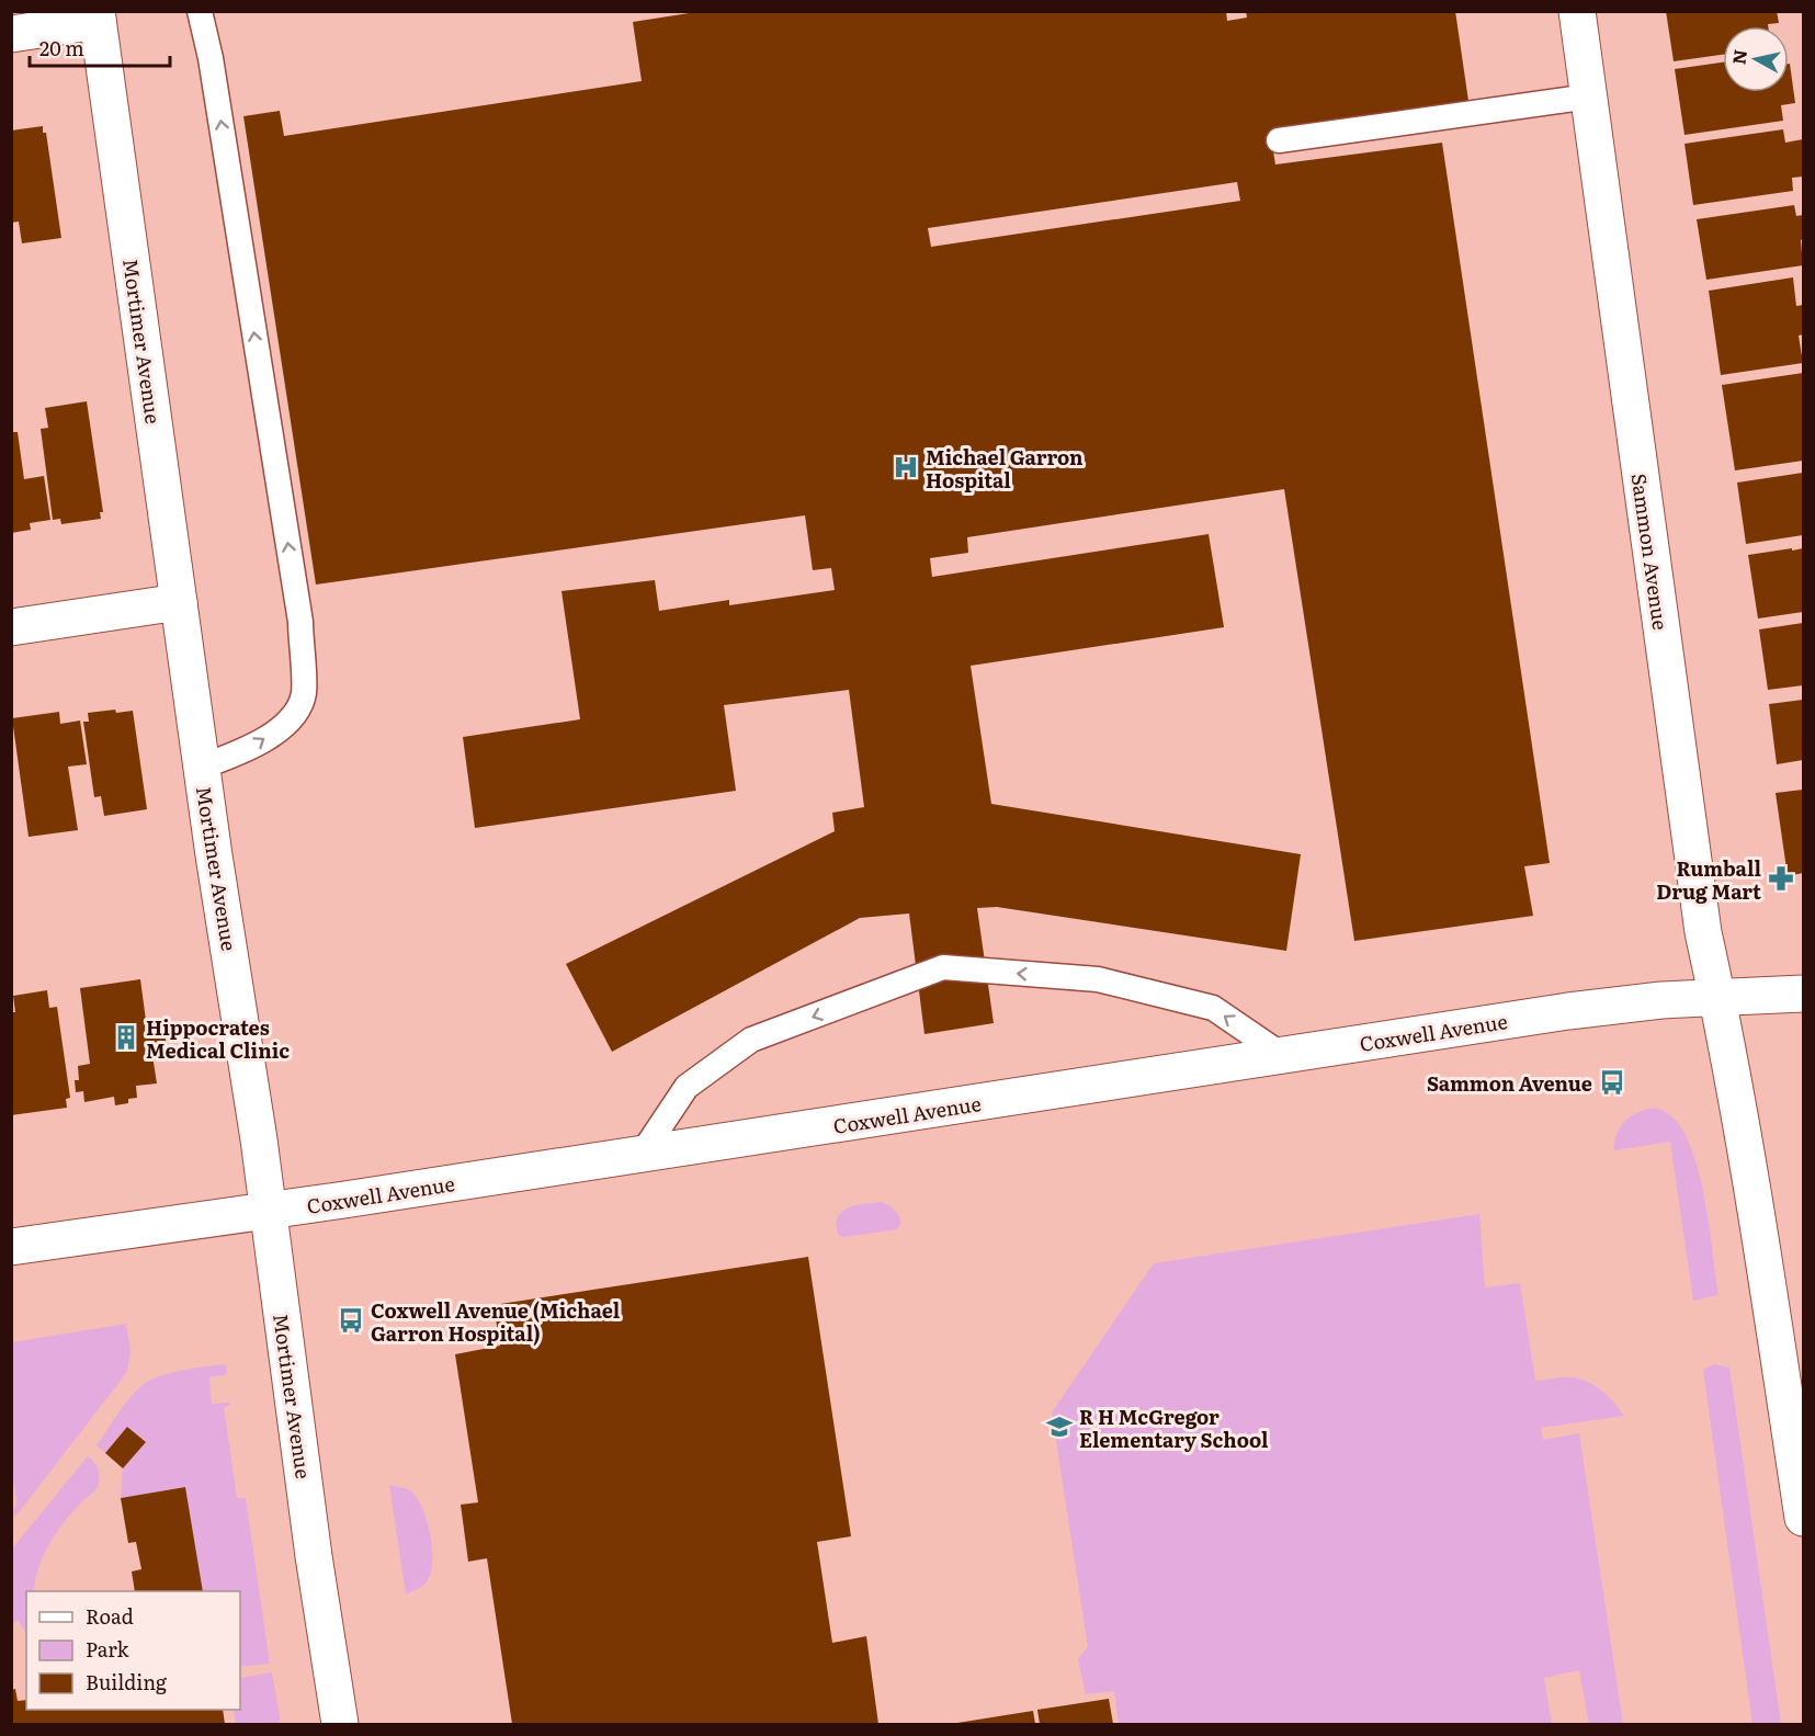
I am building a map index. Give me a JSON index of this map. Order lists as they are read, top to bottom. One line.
{"streets":{"street":["Mortimer Avenue","Sammon Avenue","Coxwell Avenue"]},"crossings":[["Mortimer Avenue","Coxwell Avenue"],["Sammon Avenue","Coxwell Avenue"]],"places":{"hospital":["Michael Garron Hospital"],"pharmacy":["Rumball Drug Mart"],"building":["Hippocrates Medical Clinic"],"bus stop":["Sammon Avenue","Coxwell Avenue (Michael Garron Hospital)"],"school or university":["R H McGregor Elementary School"]},"legend":["Road","Park","Building"],"scale_bar":"20 m","north":"left"}
